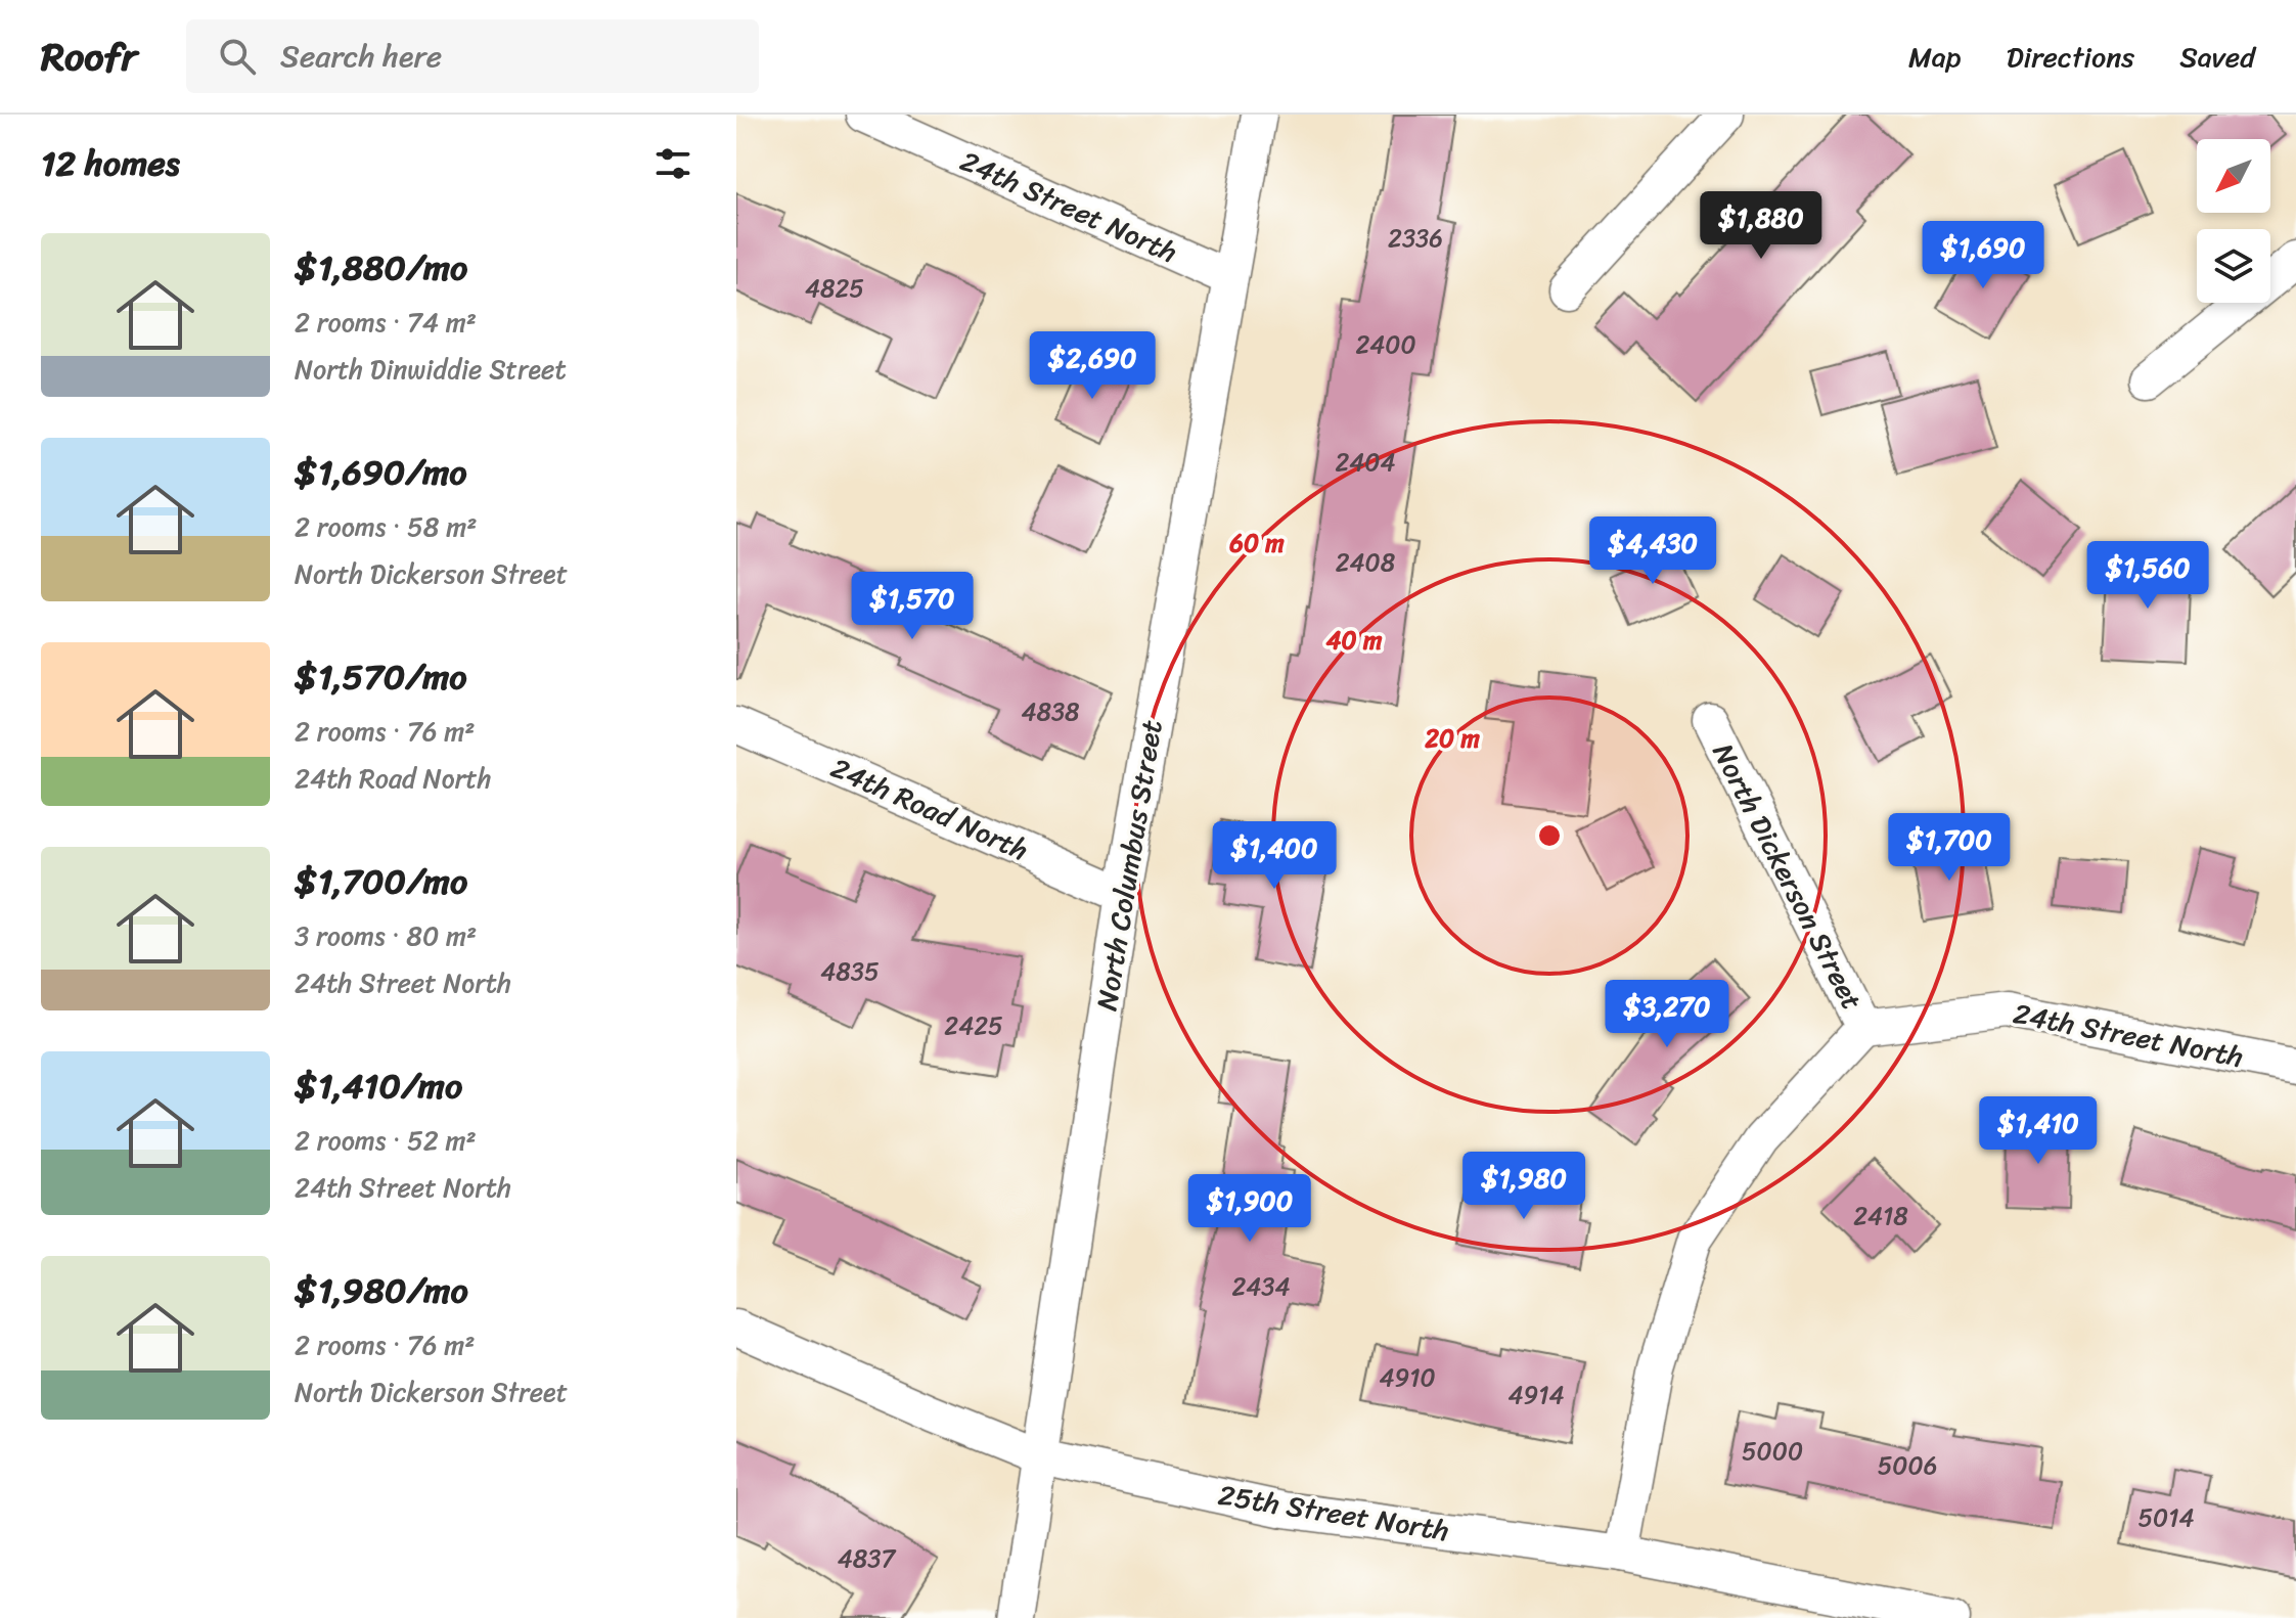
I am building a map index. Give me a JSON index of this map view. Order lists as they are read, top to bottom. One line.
{"streets":{"street":["24th Street North","24th Road North","North Columbus Street","North Dickerson Street","25th Street North"]},"crossings":[["24th Street North","North Columbus Street"],["24th Street North","North Dickerson Street"],["24th Road North","North Columbus Street"],["North Columbus Street","25th Street North"],["North Dickerson Street","25th Street North"]],"house_numbers":["2336","4825","2400","2404","2408","4838","4835","2425","2418","2434","4910","4914","5000","5006","5014","4837"],"north":"bottom left","page":{"header":"Roofr","search":"Search here","nav":["Map","Directions","Saved"],"heading":"12 homes","price":["$1,880","$1,690","$2,690","$4,430","$1,560","$1,570","$1,700","$1,400","$3,270","$1,410","$1,980","$1,900"],"list":[{"name":"$1,880/mo","note":"2 rooms · 74 m² · North Dinwiddie Street"},{"name":"$1,690/mo","note":"2 rooms · 58 m² · North Dickerson Street"},{"name":"$1,570/mo","note":"2 rooms · 76 m² · 24th Road North"},{"name":"$1,700/mo","note":"3 rooms · 80 m² · 24th Street North"},{"name":"$1,410/mo","note":"2 rooms · 52 m² · 24th Street North"},{"name":"$1,980/mo","note":"2 rooms · 76 m² · North Dickerson Street"}]},"rings":["60 m","40 m","20 m"]}
